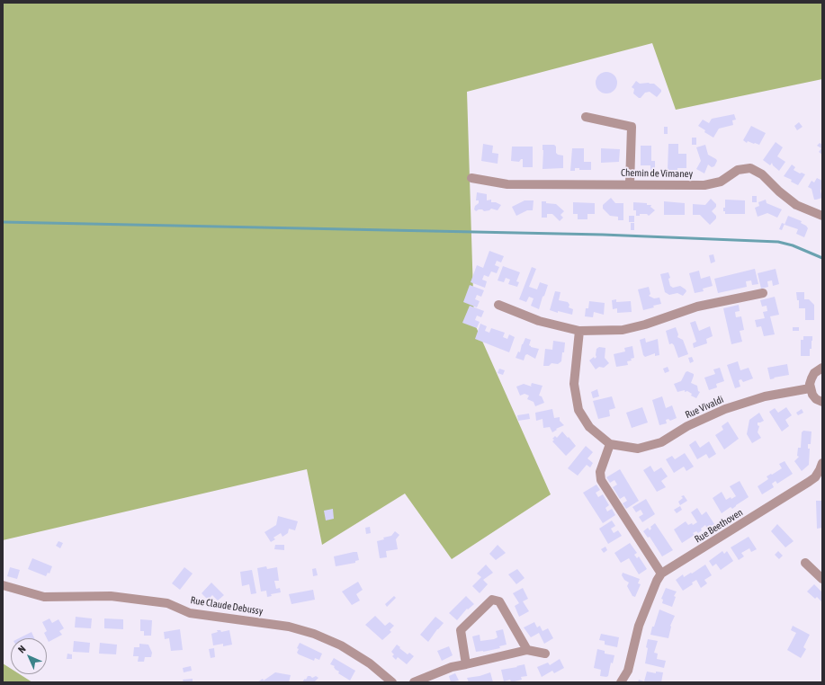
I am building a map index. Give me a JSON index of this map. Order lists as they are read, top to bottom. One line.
{"streets":{"street":["Chemin de Vimaney","Rue Vivaldi","Rue Beethoven","Rue Claude Debussy"]},"north":"top left"}
